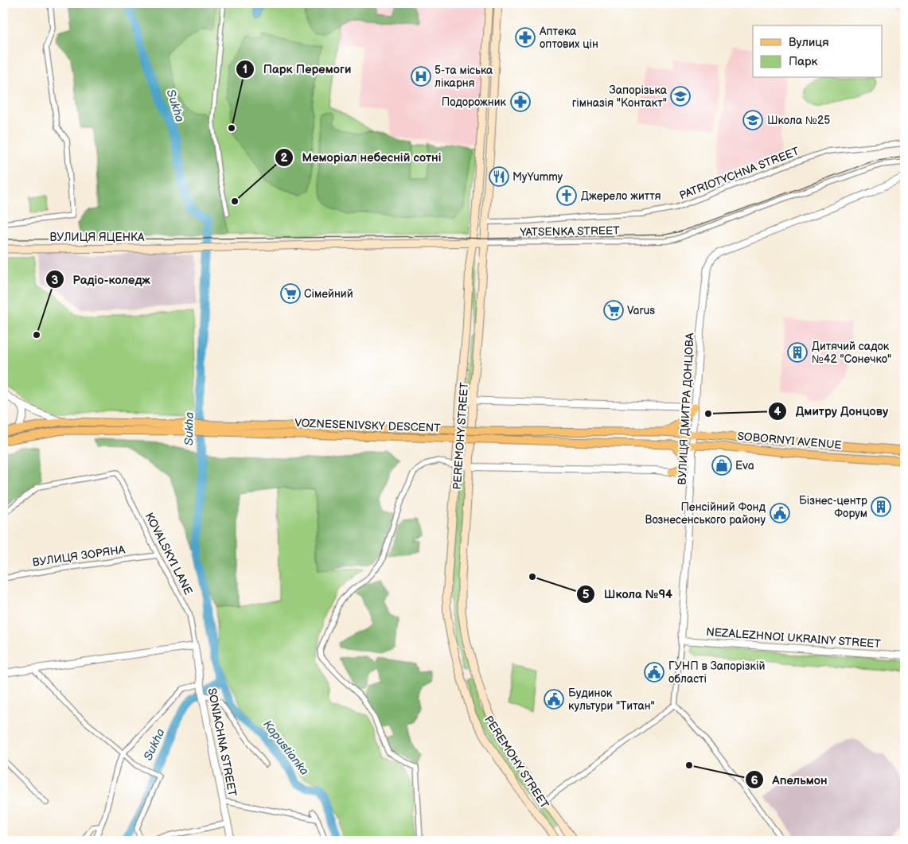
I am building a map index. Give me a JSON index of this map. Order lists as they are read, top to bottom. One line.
{"streets":{"main road":["YATSENKA STREET","ВУЛИЦЯ ЯЦЕНКА","VOZNESENIVSKY DESCENT","PEREMOHY STREET","SOBORNYI AVENUE"],"street":["PATRIOTYCHNA STREET","ВУЛИЦЯ ДМИТРА ДОНЦОВА","KOVALSKYI LANE","ВУЛИЦЯ ЗОРЯНА","NEZALEZHNOI UKRAINY STREET","SONIACHNA STREET"]},"crossings":[["PATRIOTYCHNA STREET","PEREMOHY STREET"],["YATSENKA STREET","ВУЛИЦЯ ЯЦЕНКА"],["YATSENKA STREET","PEREMOHY STREET"],["ВУЛИЦЯ ДМИТРА ДОНЦОВА","SOBORNYI AVENUE"],["ВУЛИЦЯ ДМИТРА ДОНЦОВА","NEZALEZHNOI UKRAINY STREET"],["VOZNESENIVSKY DESCENT","SOBORNYI AVENUE"],["KOVALSKYI LANE","ВУЛИЦЯ ЗОРЯНА"],["KOVALSKYI LANE","SONIACHNA STREET"]],"water":["Sukha","Kapustianka"],"places":{"pharmacy":["Аптека оптових цін","Подорожник"],"hospital":["5-та міська лікарня"],"school or university":["Запорізька гімназія \"Контакт\"","Школа №25"],"other":["Парк Перемоги","Меморіал небесній сотні","Радіо-коледж","Дмитру Донцову","Школа №94","Апельмон"],"restaurant":["MyYummy"],"church":["Джерело життя"],"supermarket":["Сімейний","Varus"],"building":["Дитячий садок №42 \"Сонечко\"","Бізнес-центр Форум"],"shop":["Eva"],"public building":["Пенсійний Фонд Вознесенського району","ГУНП в Запорізкій області","Будинок культури \"Титан\""]},"legend":["Вулиця","Парк"]}
